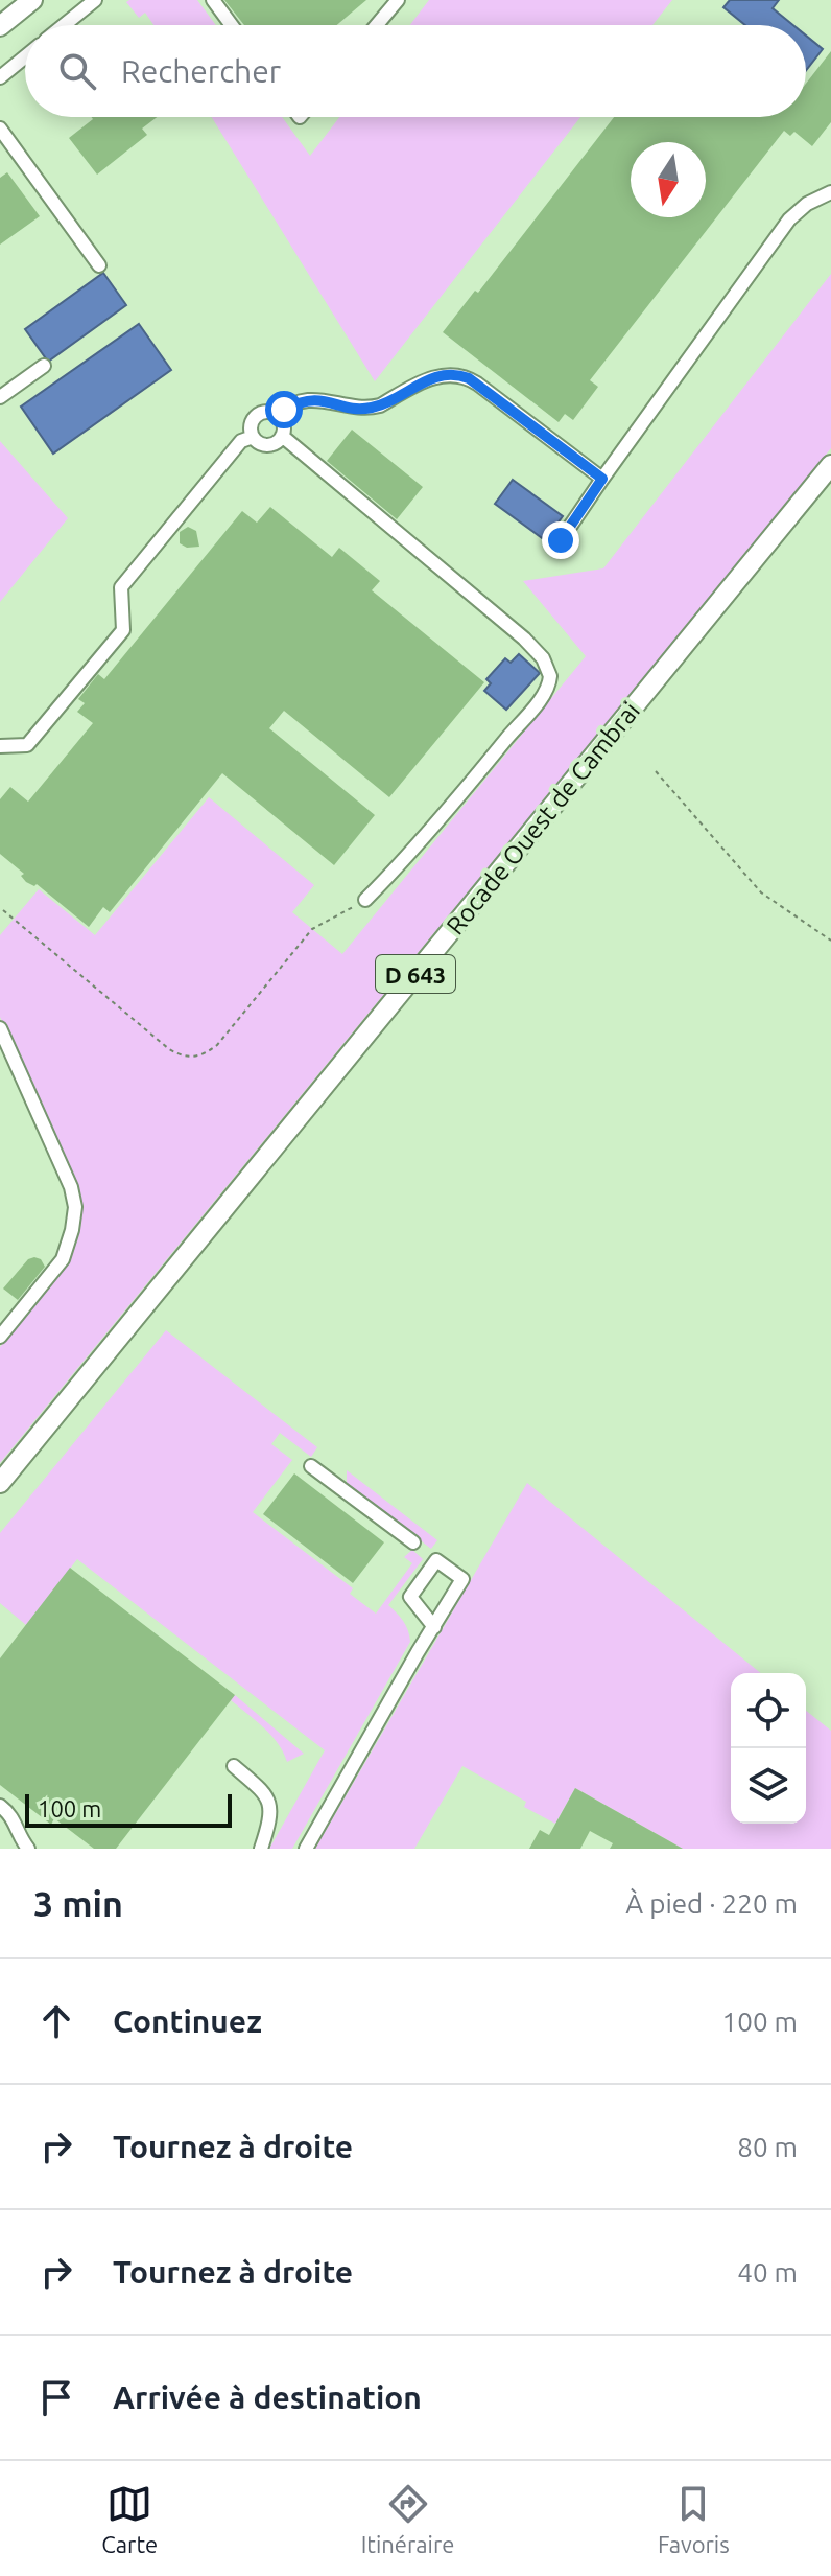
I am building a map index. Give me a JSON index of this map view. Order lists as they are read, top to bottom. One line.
{"streets":{"highway":["Rocade Ouest de Cambrai","D 643"]},"scale_bar":"100 m","north":"bottom","page":{"search":"Rechercher","scale":"100 m","heading":["3 min","À pied · 220 m"],"list":[["Continuez","100 m"],["Tournez à droite","80 m"],["Tournez à droite","40 m"],"Arrivée à destination"],"nav":["Carte","Itinéraire","Favoris"]}}
